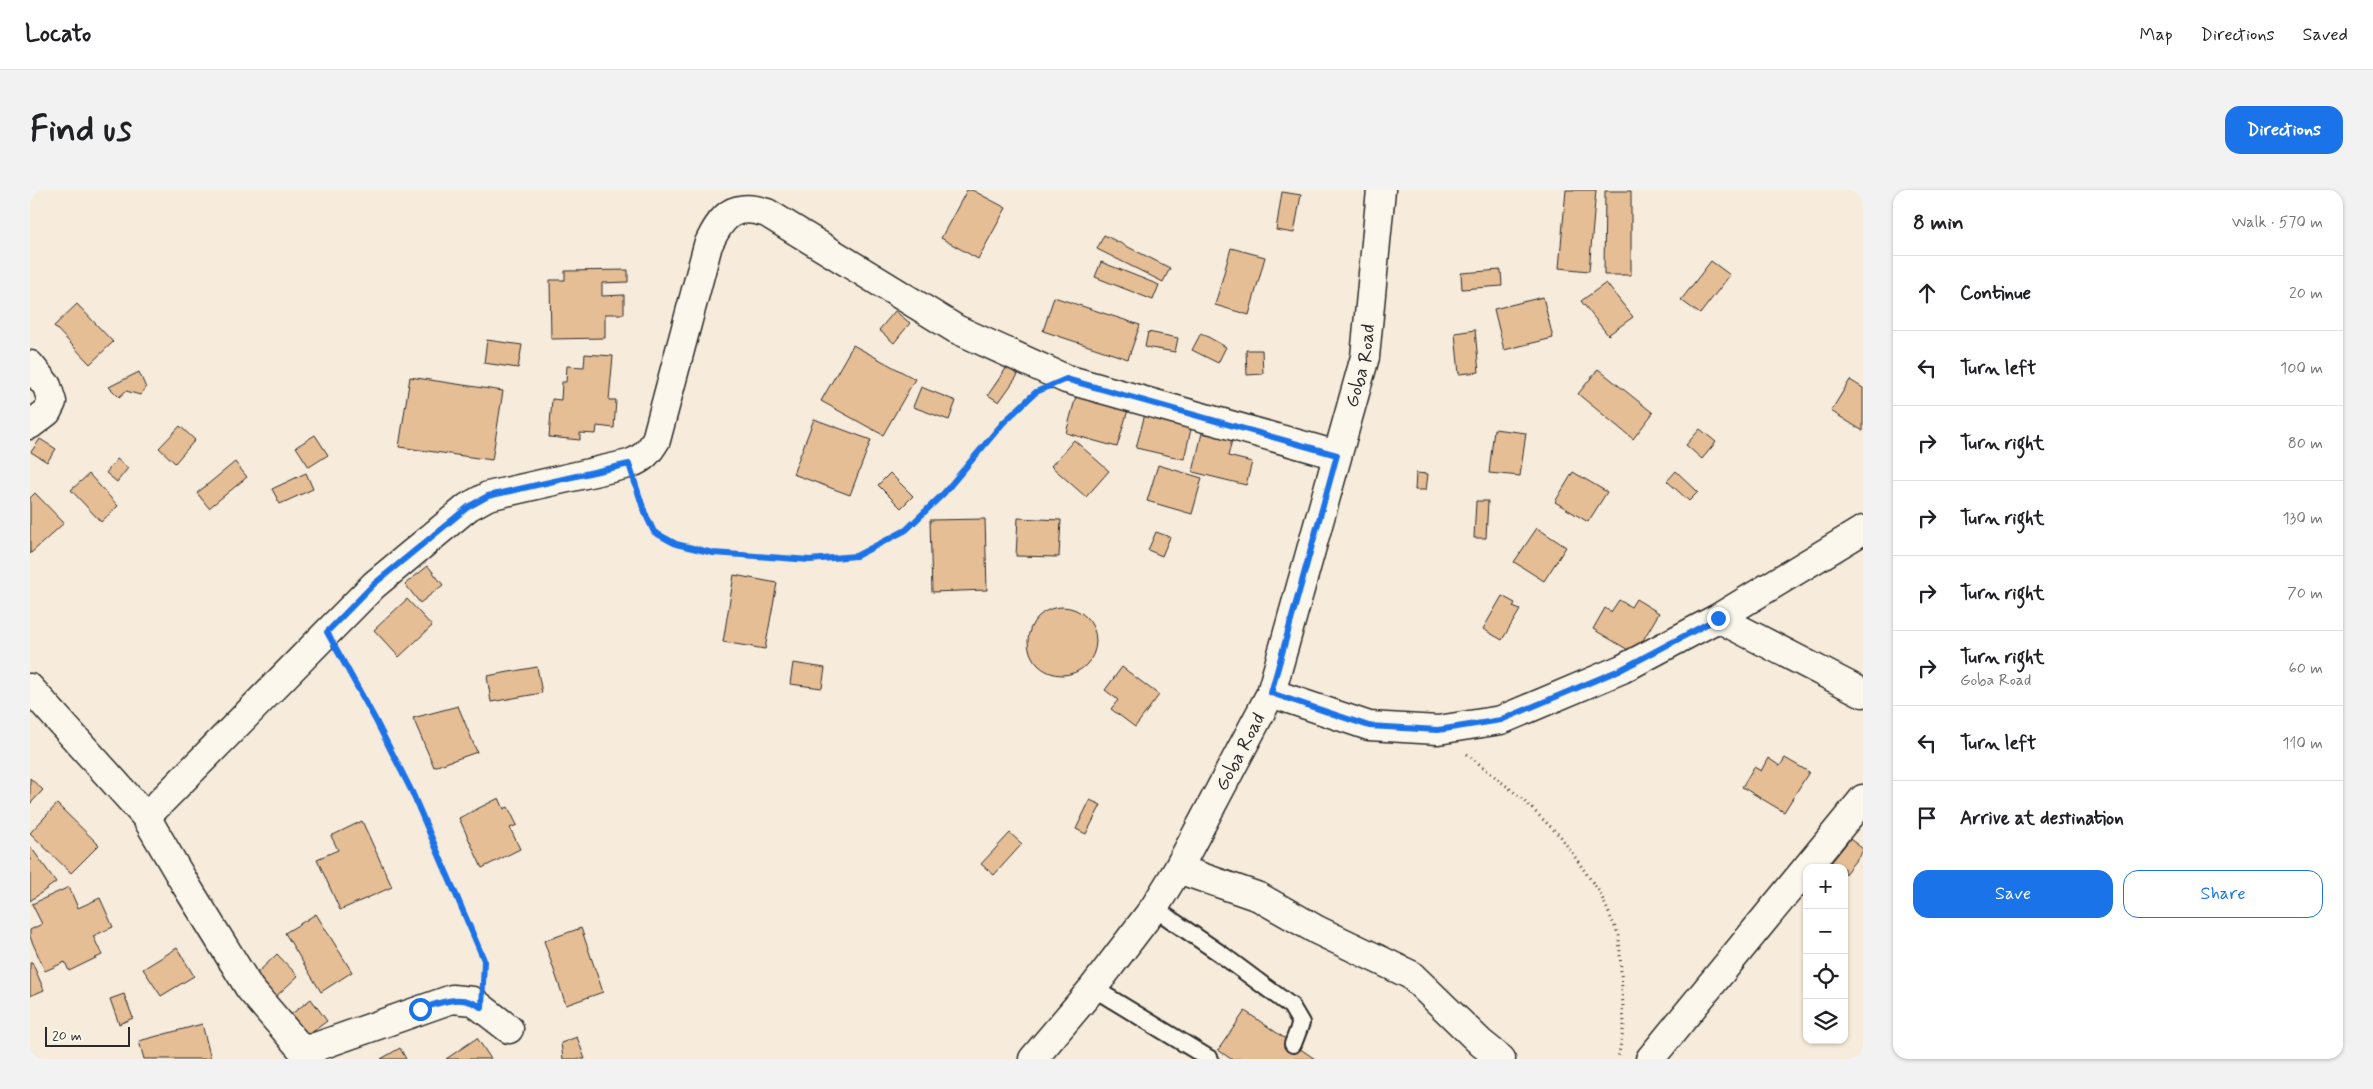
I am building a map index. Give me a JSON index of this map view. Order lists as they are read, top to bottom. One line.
{"streets":{"street":["Goba Road"]},"scale_bar":"20 m","page":{"header":"Locato","nav":["Map","Directions","Saved"],"buttons":["Directions",["Save","Share"]],"title":"Find us","heading":["8 min","Walk · 570 m"],"list":[["Continue","20 m"],["Turn left","100 m"],["Turn right","80 m"],["Turn right","130 m"],["Turn right","70 m"],["Turn right","Goba Road","60 m"],["Turn left","110 m"],"Arrive at destination"],"map_buttons":["+","−"],"scale":"20 m"}}
